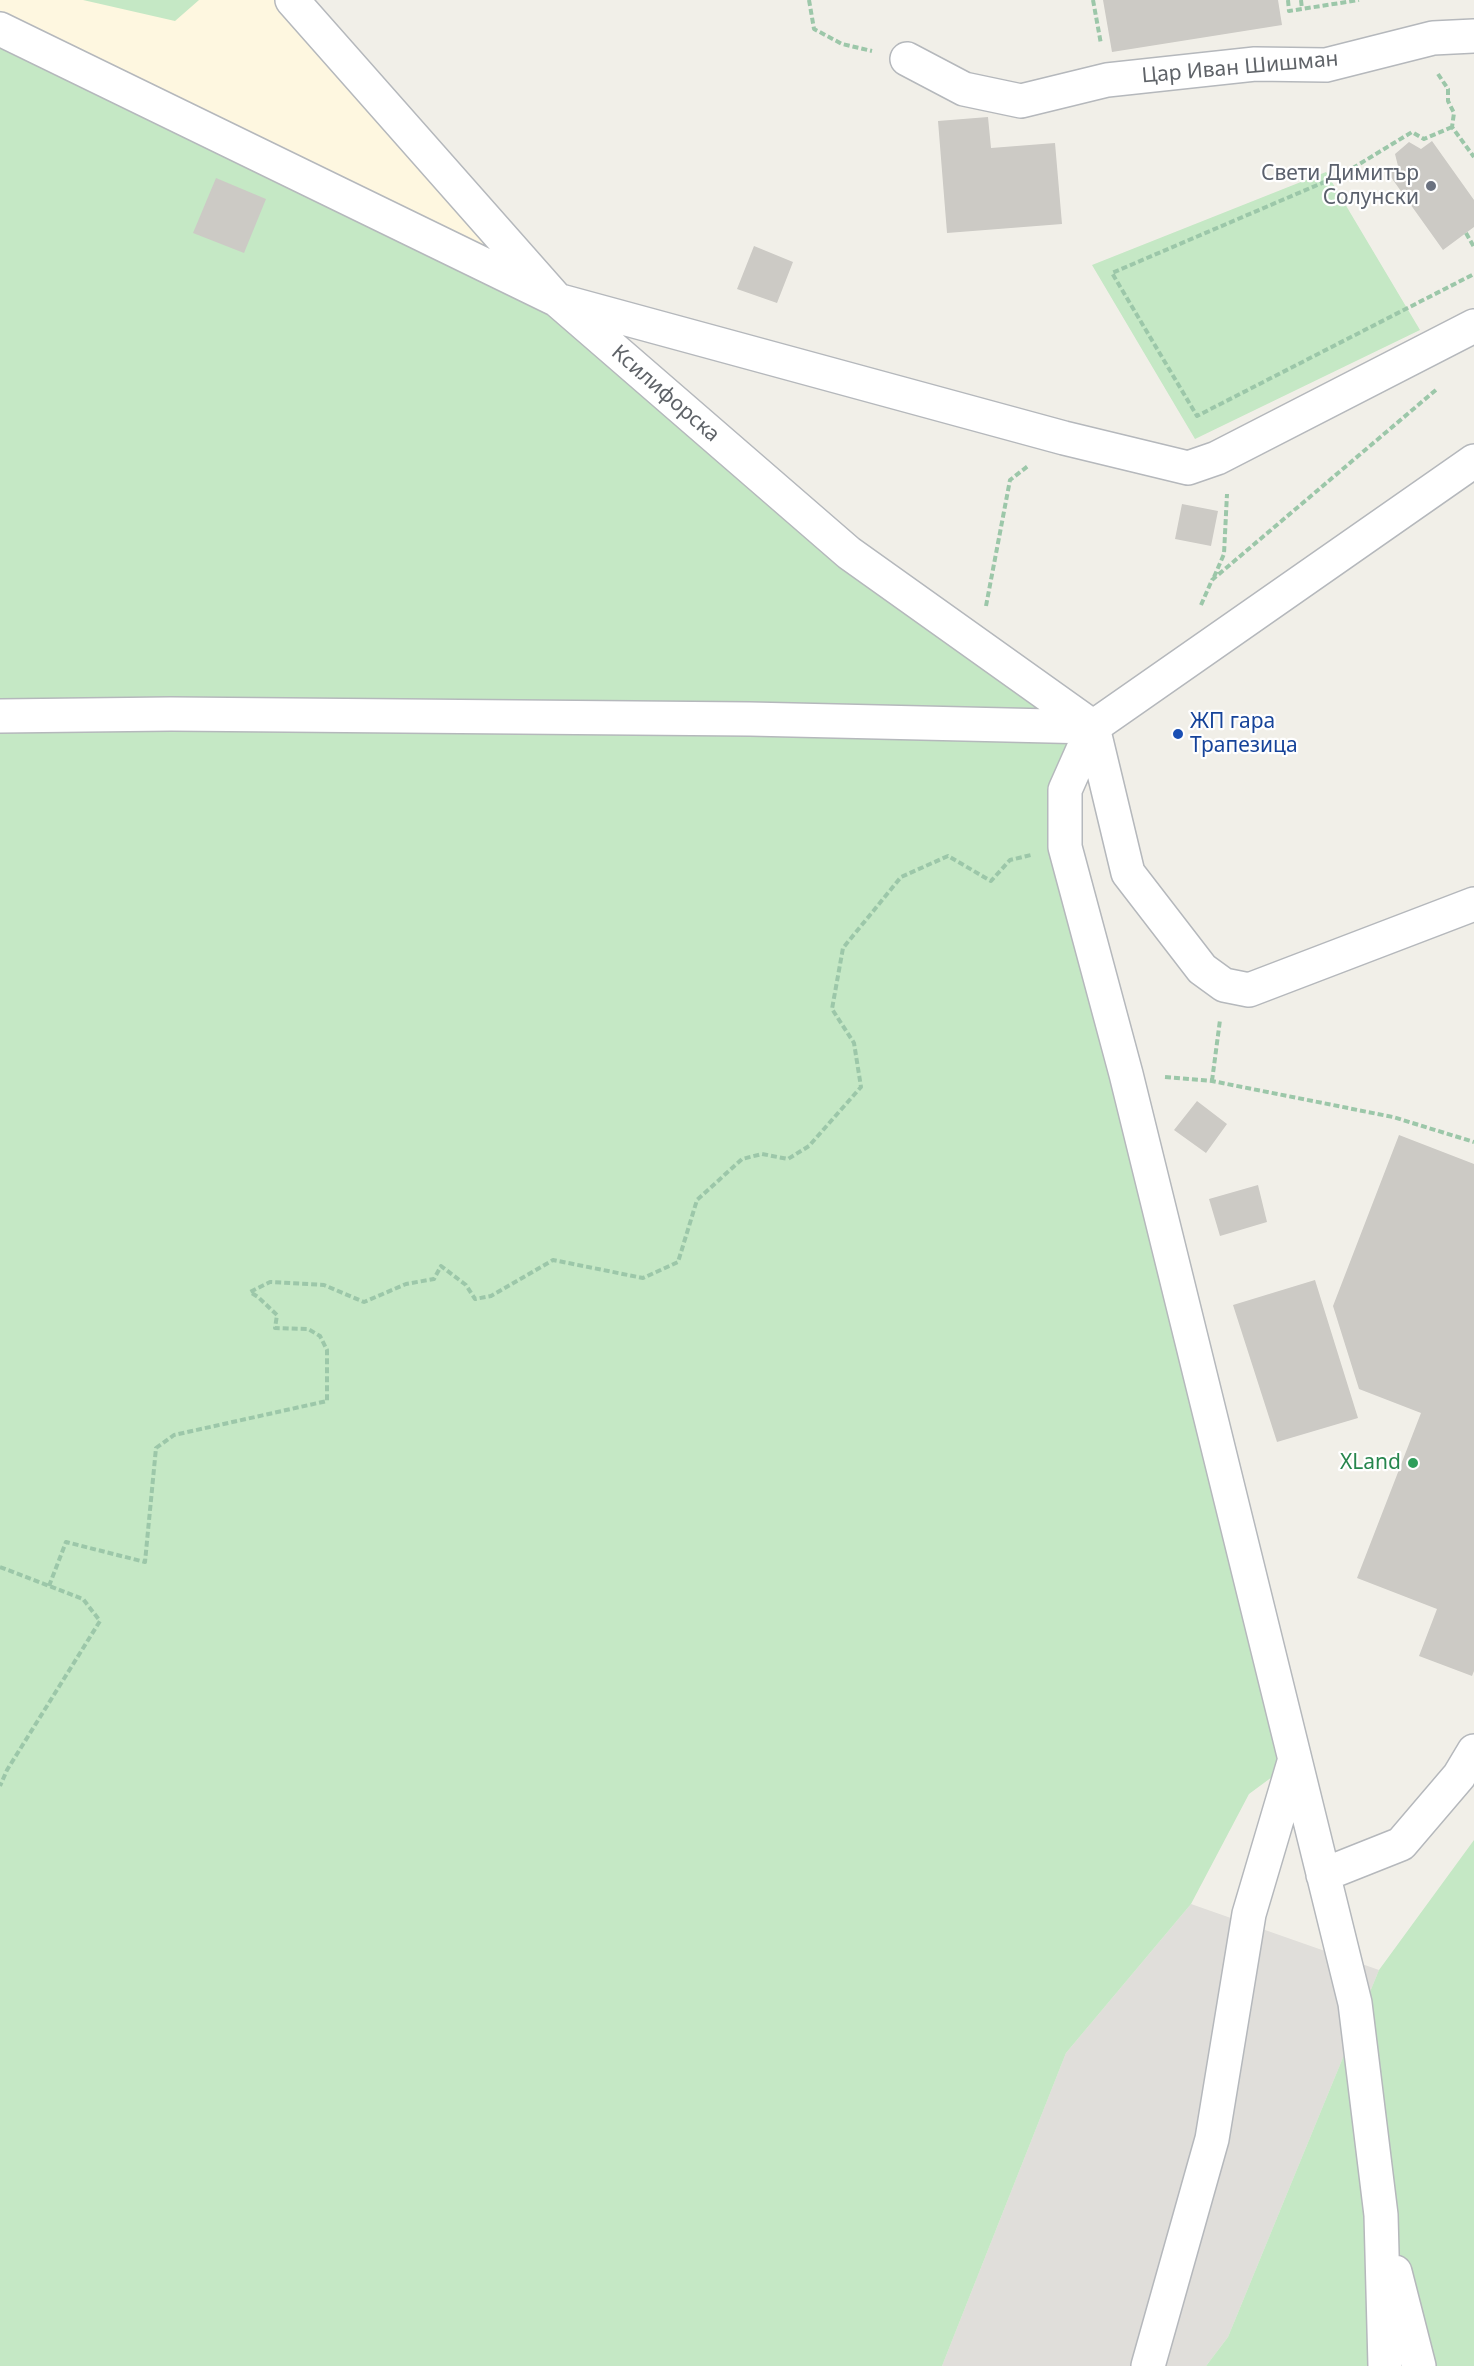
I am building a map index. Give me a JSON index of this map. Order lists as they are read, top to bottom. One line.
{"streets":{"street":["Цар Иван Шишман","Ксилифорска"]},"places":["Свети Димитър Солунски","ЖП гара Трапезица","XLand"]}
